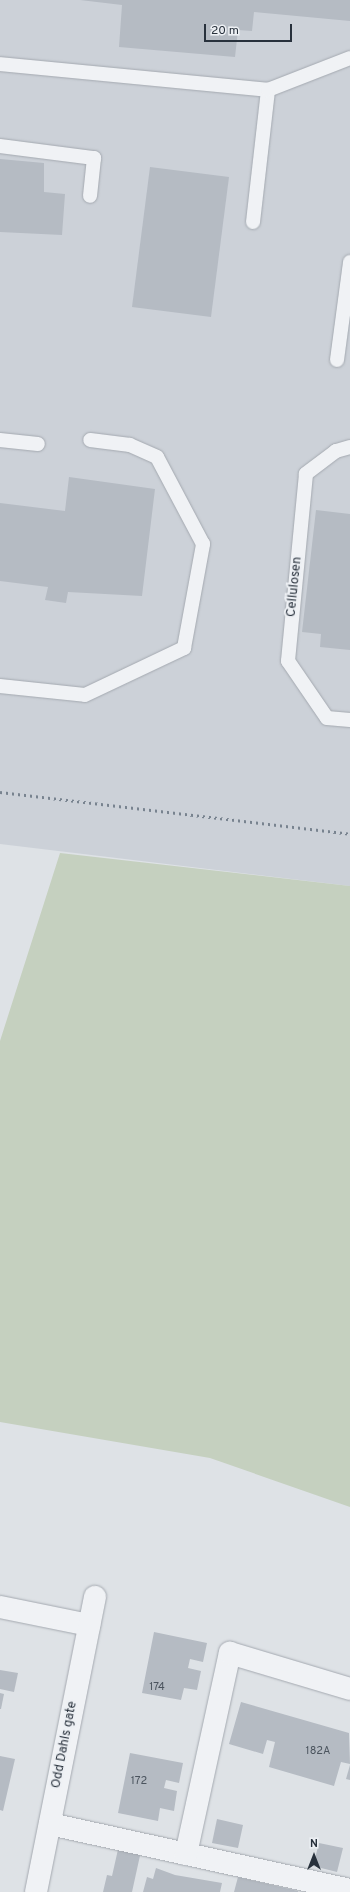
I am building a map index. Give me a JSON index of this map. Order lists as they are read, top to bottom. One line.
{"streets":{"street":["Odd Dahls gate"],"lane":["Cellulosen"]},"house_numbers":["174","182A","172"],"scale_bar":"20 m","north":"top"}
